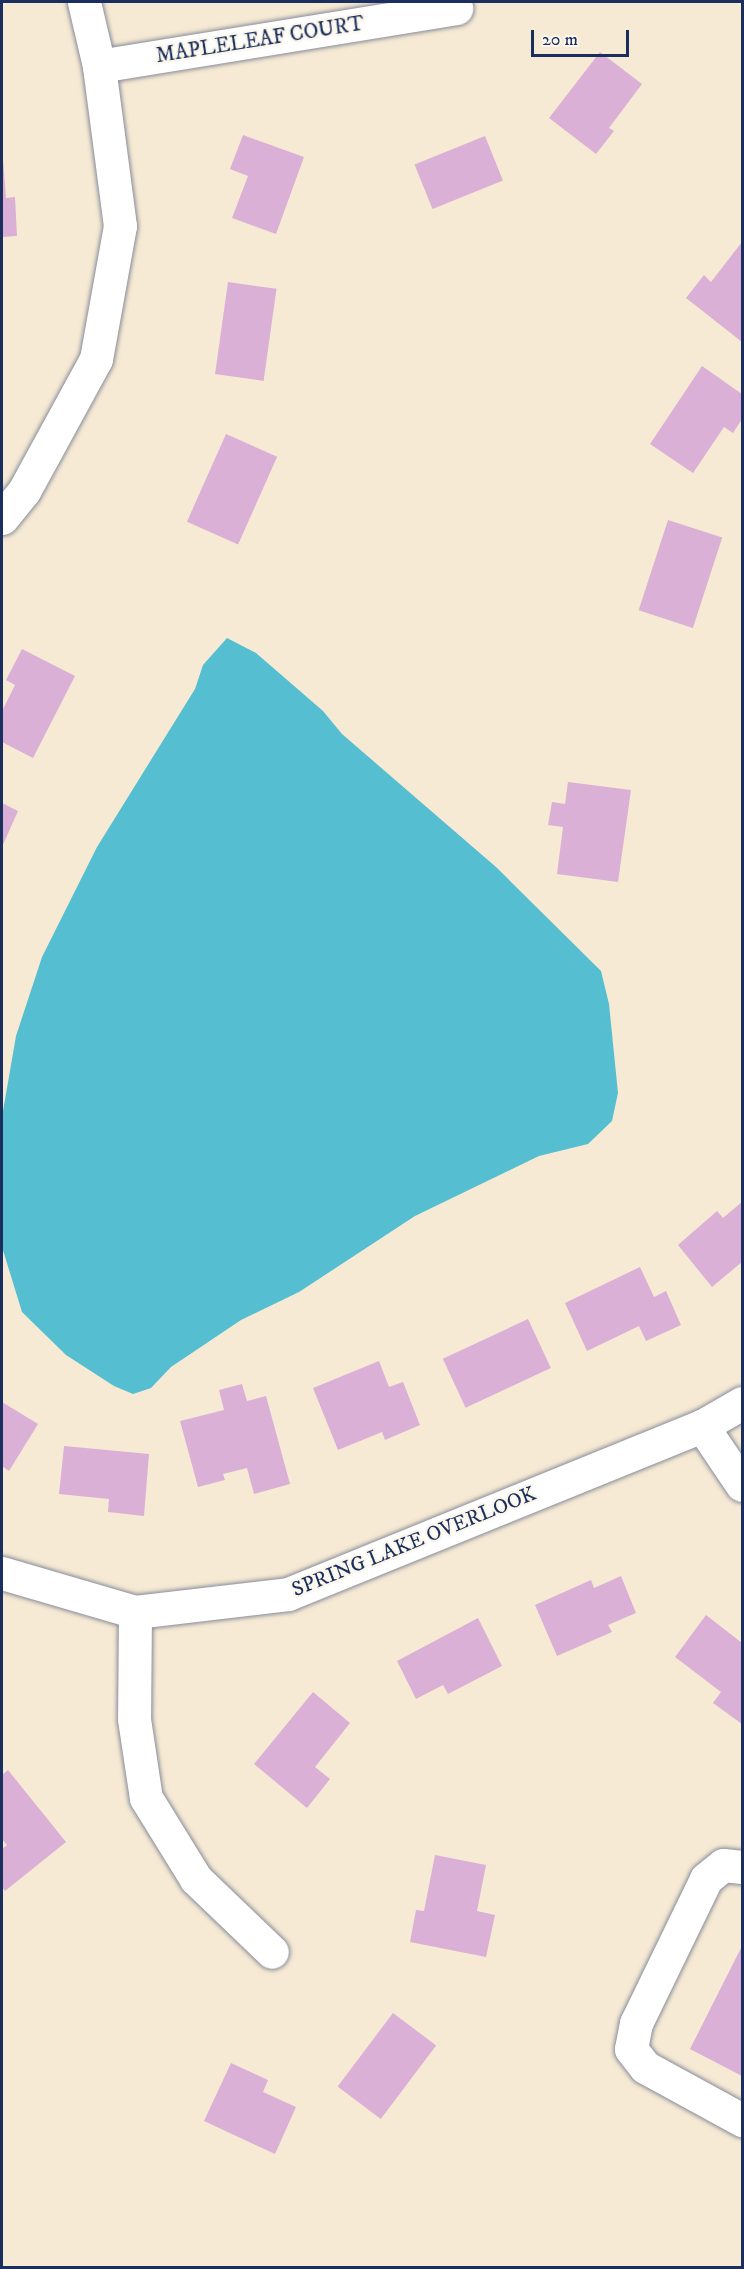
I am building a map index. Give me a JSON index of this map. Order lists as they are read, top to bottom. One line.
{"streets":{"street":["MAPLELEAF COURT","SPRING LAKE OVERLOOK"]},"scale_bar":"20 m"}
